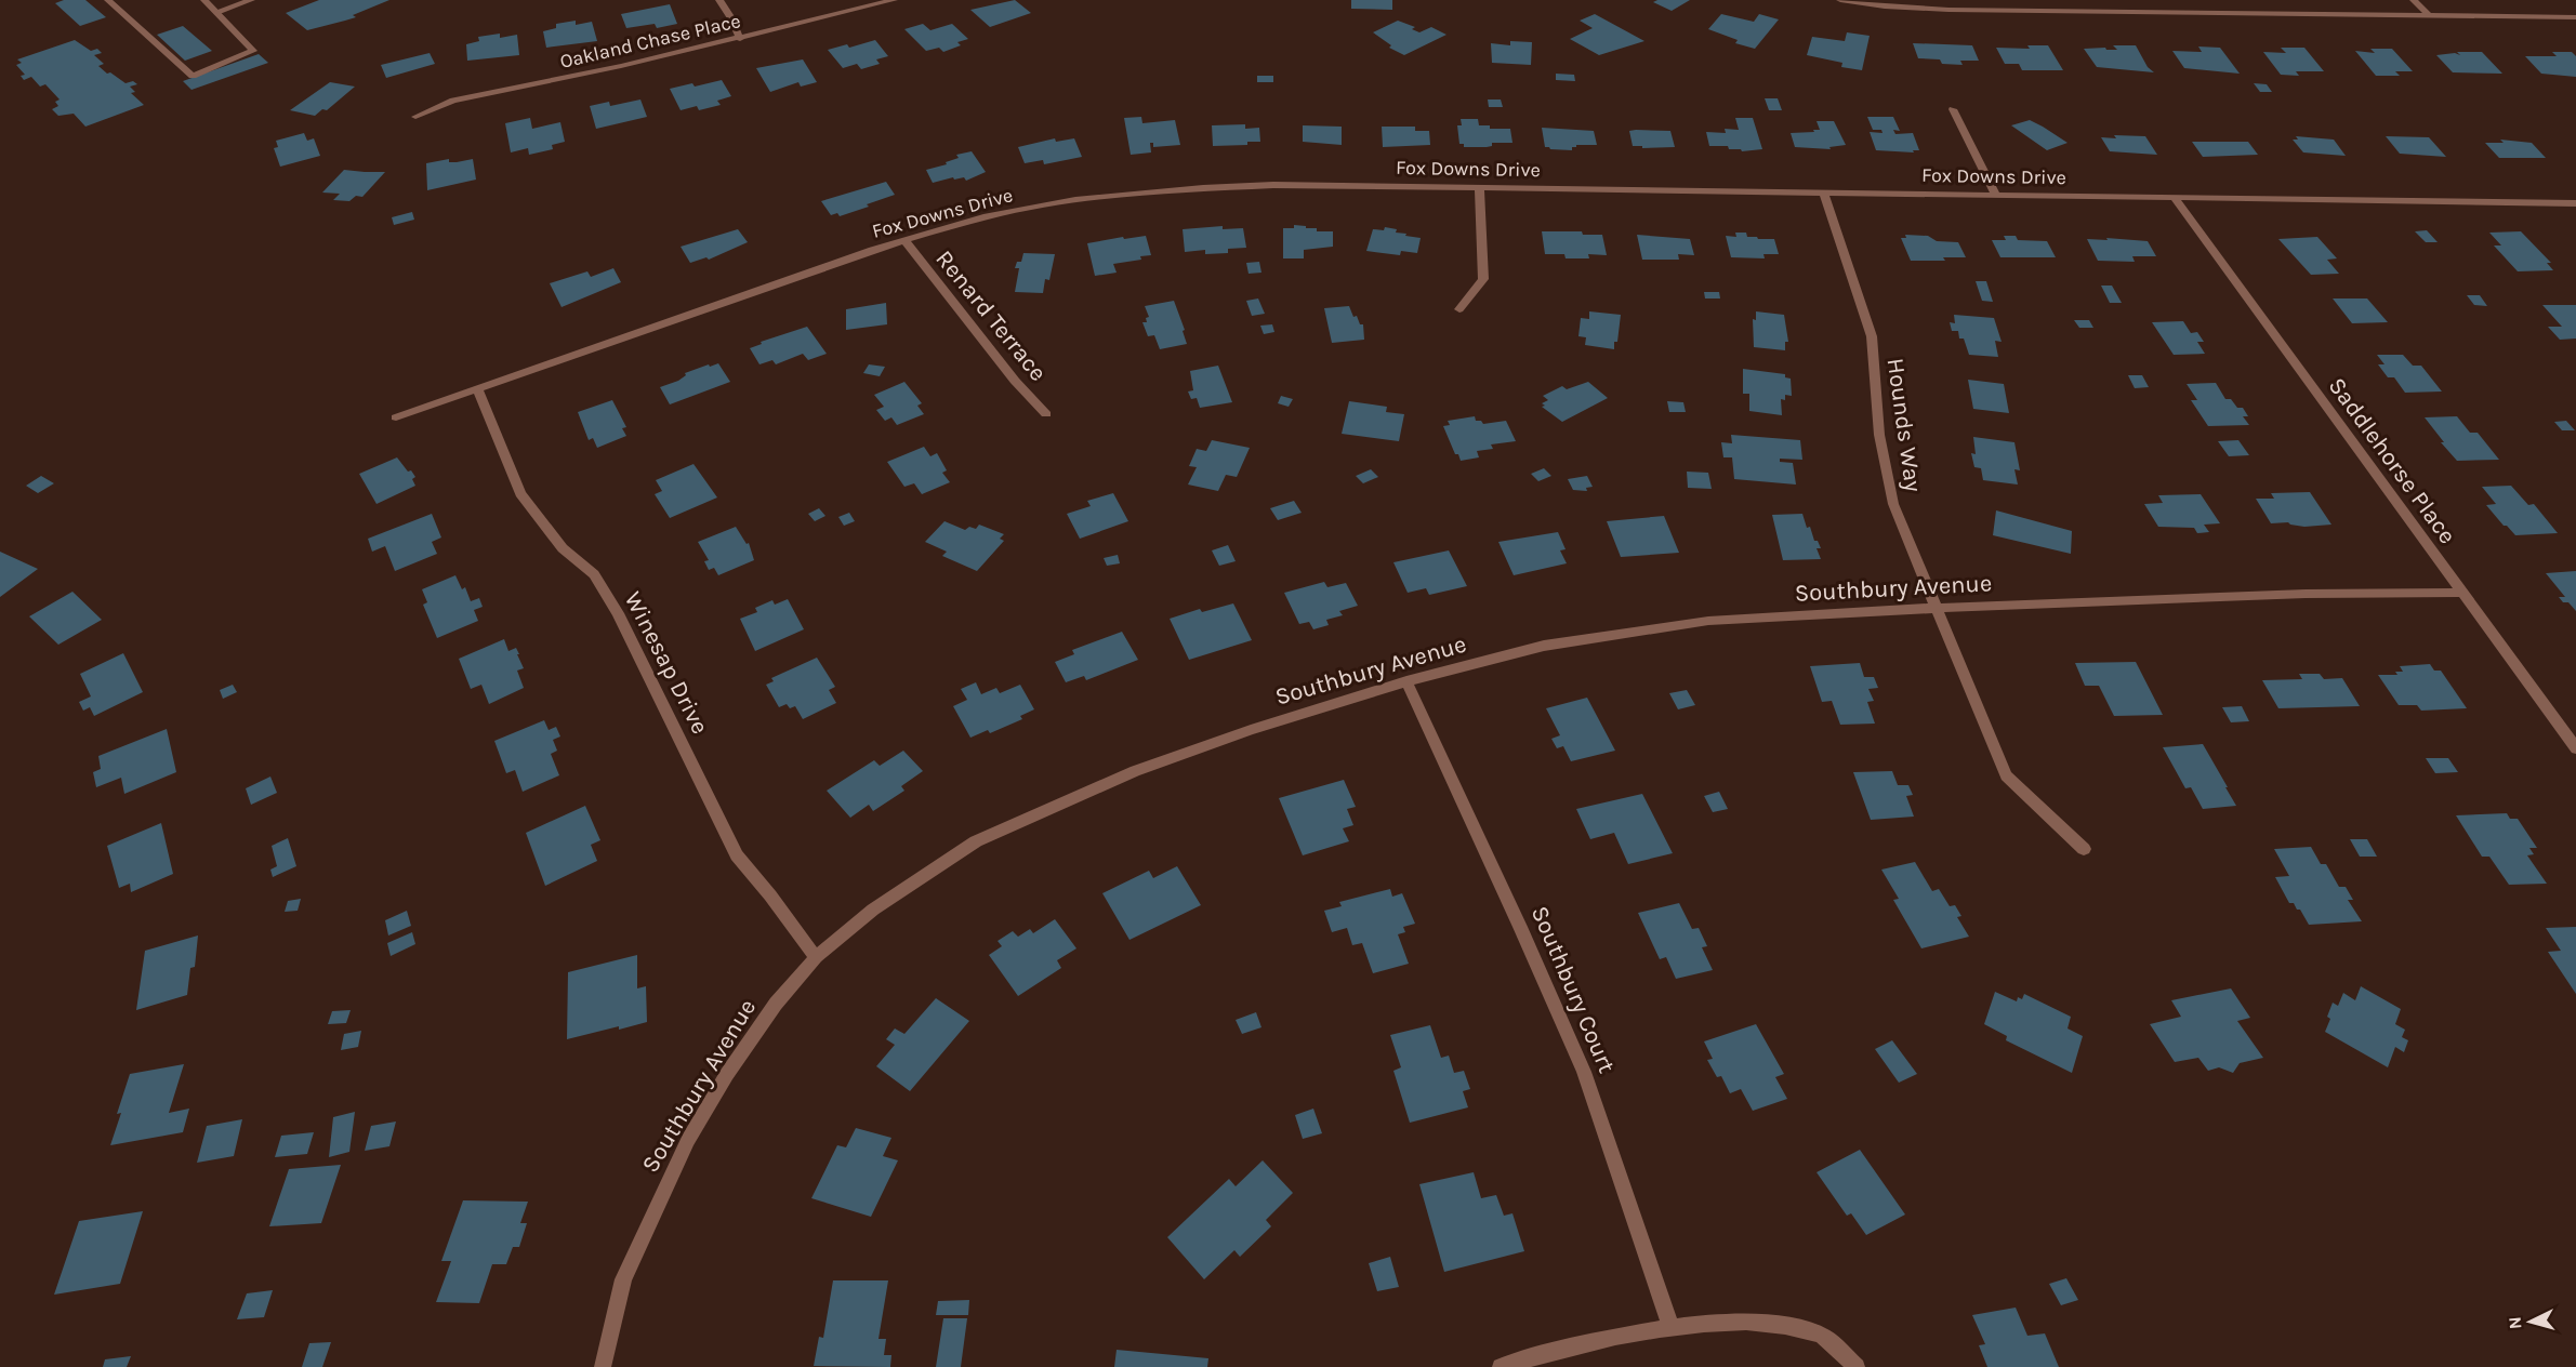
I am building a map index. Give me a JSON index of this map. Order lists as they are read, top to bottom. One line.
{"streets":{"street":["Oakland Chase Place","Fox Downs Drive","Renard Terrace","Hounds Way","Saddlehorse Place","Southbury Avenue","Winesap Drive","Southbury Court"]},"crossings":[["Fox Downs Drive","Renard Terrace"],["Fox Downs Drive","Hounds Way"],["Fox Downs Drive","Saddlehorse Place"],["Fox Downs Drive","Winesap Drive"],["Hounds Way","Southbury Avenue"],["Saddlehorse Place","Southbury Avenue"],["Southbury Avenue","Winesap Drive"],["Southbury Avenue","Southbury Court"]],"north":"left"}
